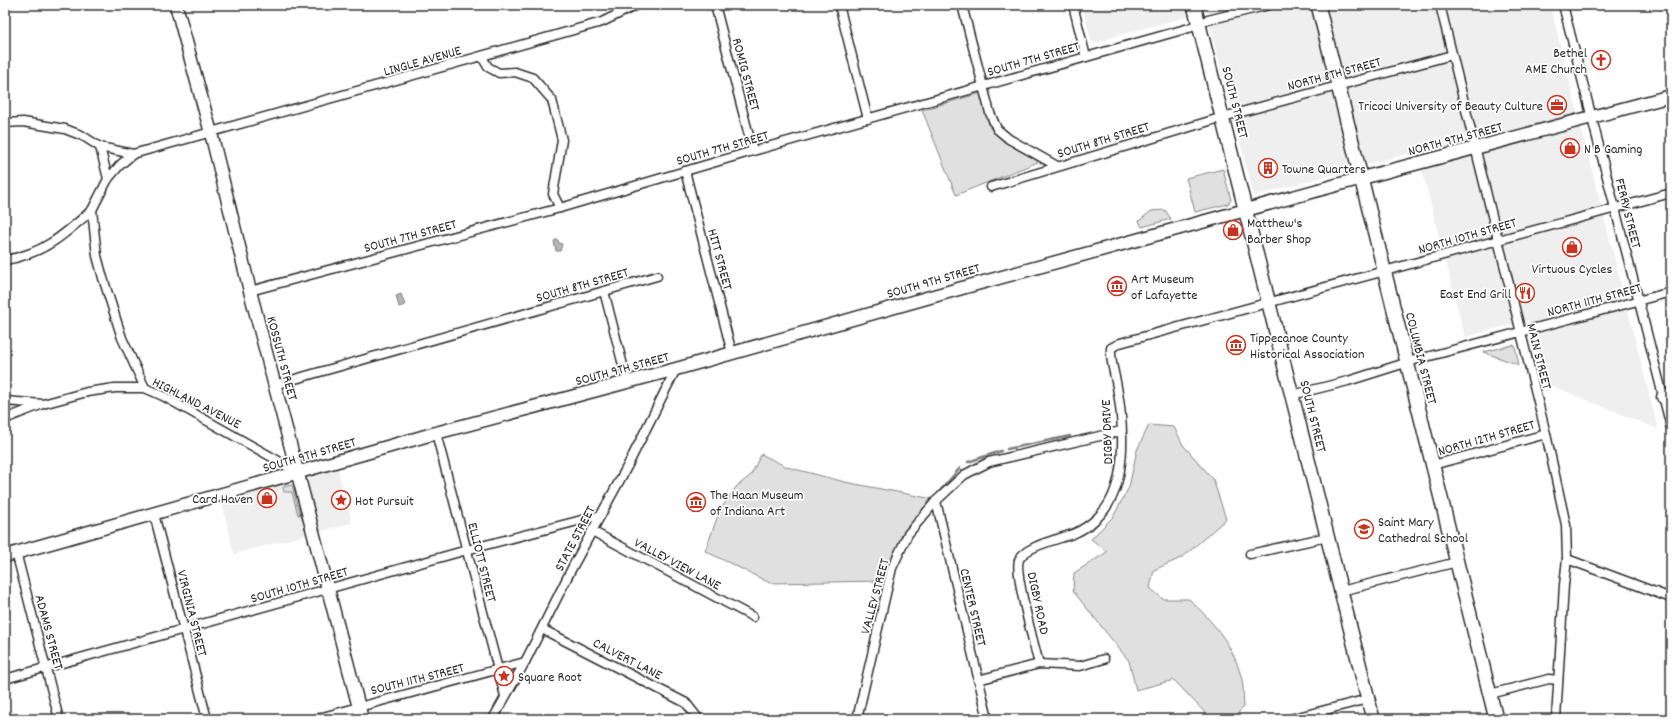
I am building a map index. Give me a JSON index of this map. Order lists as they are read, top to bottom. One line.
{"streets":{"main road":["SOUTH STREET","COLUMBIA STREET"],"street":["SOUTH 7TH STREET","LINGLE AVENUE","NORTH 8TH STREET","ROMIG STREET","NORTH 9TH STREET","SOUTH 8TH STREET","FERRY STREET","NORTH 10TH STREET","HITT STREET","SOUTH 9TH STREET","NORTH 11TH STREET","MAIN STREET","KOSSUTH STREET","HIGHLAND AVENUE","DIGBY DRIVE","NORTH 12TH STREET","STATE STREET","ELLIOTT STREET","VALLEY VIEW LANE","SOUTH 10TH STREET","VALLEY STREET","DIGBY ROAD","CENTER STREET","VIRGINIA STREET","ADAMS STREET","CALVERT LANE","SOUTH 11TH STREET"]},"crossings":[["SOUTH 7TH STREET","ROMIG STREET"],["SOUTH 7TH STREET","SOUTH STREET"],["SOUTH 7TH STREET","HITT STREET"],["SOUTH 7TH STREET","KOSSUTH STREET"],["LINGLE AVENUE","KOSSUTH STREET"],["NORTH 8TH STREET","SOUTH STREET"],["NORTH 8TH STREET","SOUTH 8TH STREET"],["NORTH 8TH STREET","MAIN STREET"],["NORTH 8TH STREET","COLUMBIA STREET"],["SOUTH STREET","NORTH 9TH STREET"],["SOUTH STREET","SOUTH 8TH STREET"],["SOUTH STREET","NORTH 10TH STREET"],["SOUTH STREET","SOUTH 9TH STREET"],["SOUTH STREET","NORTH 11TH STREET"],["SOUTH STREET","DIGBY DRIVE"],["NORTH 9TH STREET","FERRY STREET"],["NORTH 9TH STREET","SOUTH 9TH STREET"],["NORTH 9TH STREET","MAIN STREET"],["NORTH 9TH STREET","COLUMBIA STREET"],["SOUTH 8TH STREET","KOSSUTH STREET"],["FERRY STREET","NORTH 10TH STREET"],["FERRY STREET","NORTH 11TH STREET"],["NORTH 10TH STREET","MAIN STREET"],["NORTH 10TH STREET","COLUMBIA STREET"],["NORTH 10TH STREET","DIGBY DRIVE"],["HITT STREET","SOUTH 9TH STREET"],["SOUTH 9TH STREET","KOSSUTH STREET"],["SOUTH 9TH STREET","HIGHLAND AVENUE"],["SOUTH 9TH STREET","STATE STREET"],["SOUTH 9TH STREET","ELLIOTT STREET"],["SOUTH 9TH STREET","VIRGINIA STREET"],["SOUTH 9TH STREET","ADAMS STREET"],["NORTH 11TH STREET","MAIN STREET"],["NORTH 11TH STREET","COLUMBIA STREET"],["MAIN STREET","NORTH 12TH STREET"],["KOSSUTH STREET","HIGHLAND AVENUE"],["KOSSUTH STREET","SOUTH 10TH STREET"],["KOSSUTH STREET","SOUTH 11TH STREET"],["COLUMBIA STREET","NORTH 12TH STREET"],["DIGBY DRIVE","VALLEY STREET"],["DIGBY DRIVE","DIGBY ROAD"],["STATE STREET","ELLIOTT STREET"],["STATE STREET","VALLEY VIEW LANE"],["STATE STREET","SOUTH 10TH STREET"],["STATE STREET","CALVERT LANE"],["STATE STREET","SOUTH 11TH STREET"],["ELLIOTT STREET","SOUTH 10TH STREET"],["ELLIOTT STREET","SOUTH 11TH STREET"],["SOUTH 10TH STREET","VIRGINIA STREET"],["SOUTH 10TH STREET","ADAMS STREET"],["VALLEY STREET","CENTER STREET"]],"places":{"church":["Bethel AME Church"],"office":["Tricoci University of Beauty Culture"],"shop":["N B Gaming","Matthew's Barber Shop","Virtuous Cycles","Card Haven"],"building":["Towne Quarters"],"museum":["Art Museum of Lafayette","Tippecanoe County Historical Association","The Haan Museum of Indiana Art"],"restaurant":["East End Grill"],"place":["Hot Pursuit","Square Root"],"school or university":["Saint Mary Cathedral School"]}}
